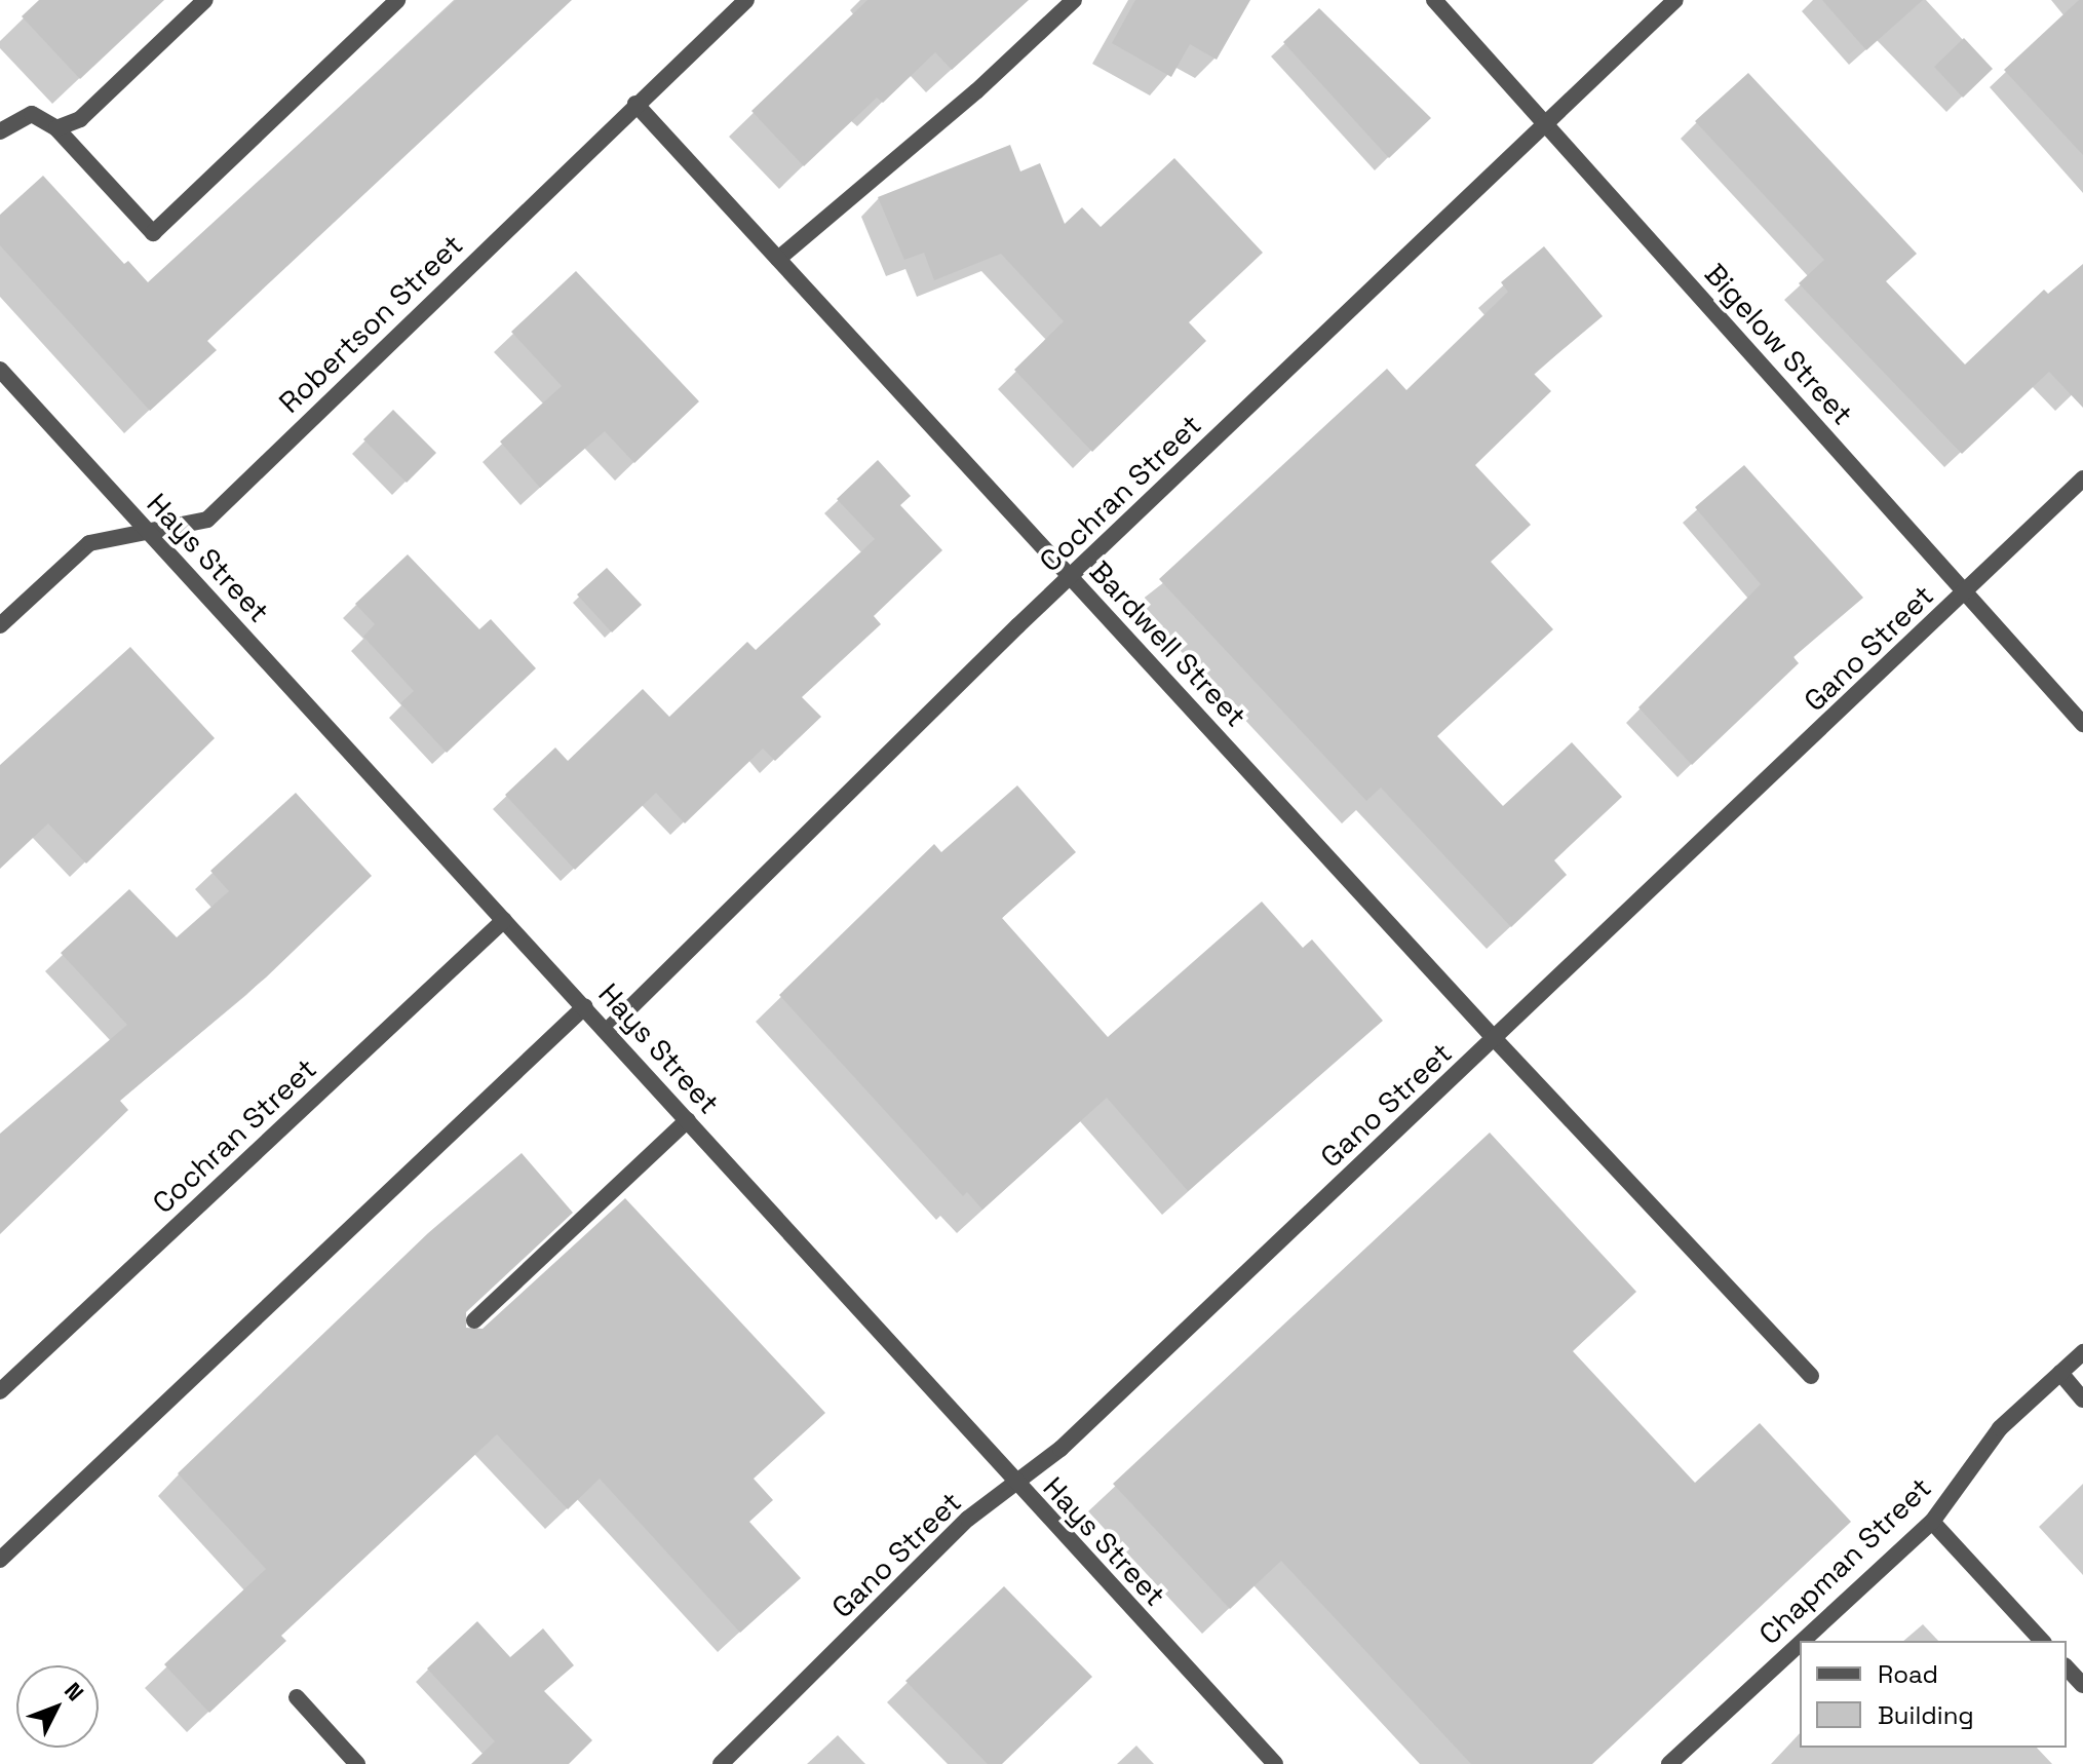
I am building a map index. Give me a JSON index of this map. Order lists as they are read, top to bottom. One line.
{"streets":{"street":["Robertson Street","Bigelow Street","Cochran Street","Hays Street","Bardwell Street","Gano Street","Chapman Street"]},"crossings":[["Robertson Street","Hays Street"],["Robertson Street","Bardwell Street"],["Bigelow Street","Cochran Street"],["Bigelow Street","Gano Street"],["Cochran Street","Hays Street"],["Cochran Street","Bardwell Street"],["Hays Street","Gano Street"],["Bardwell Street","Gano Street"]],"legend":["Road","Building"],"north":"top right"}
